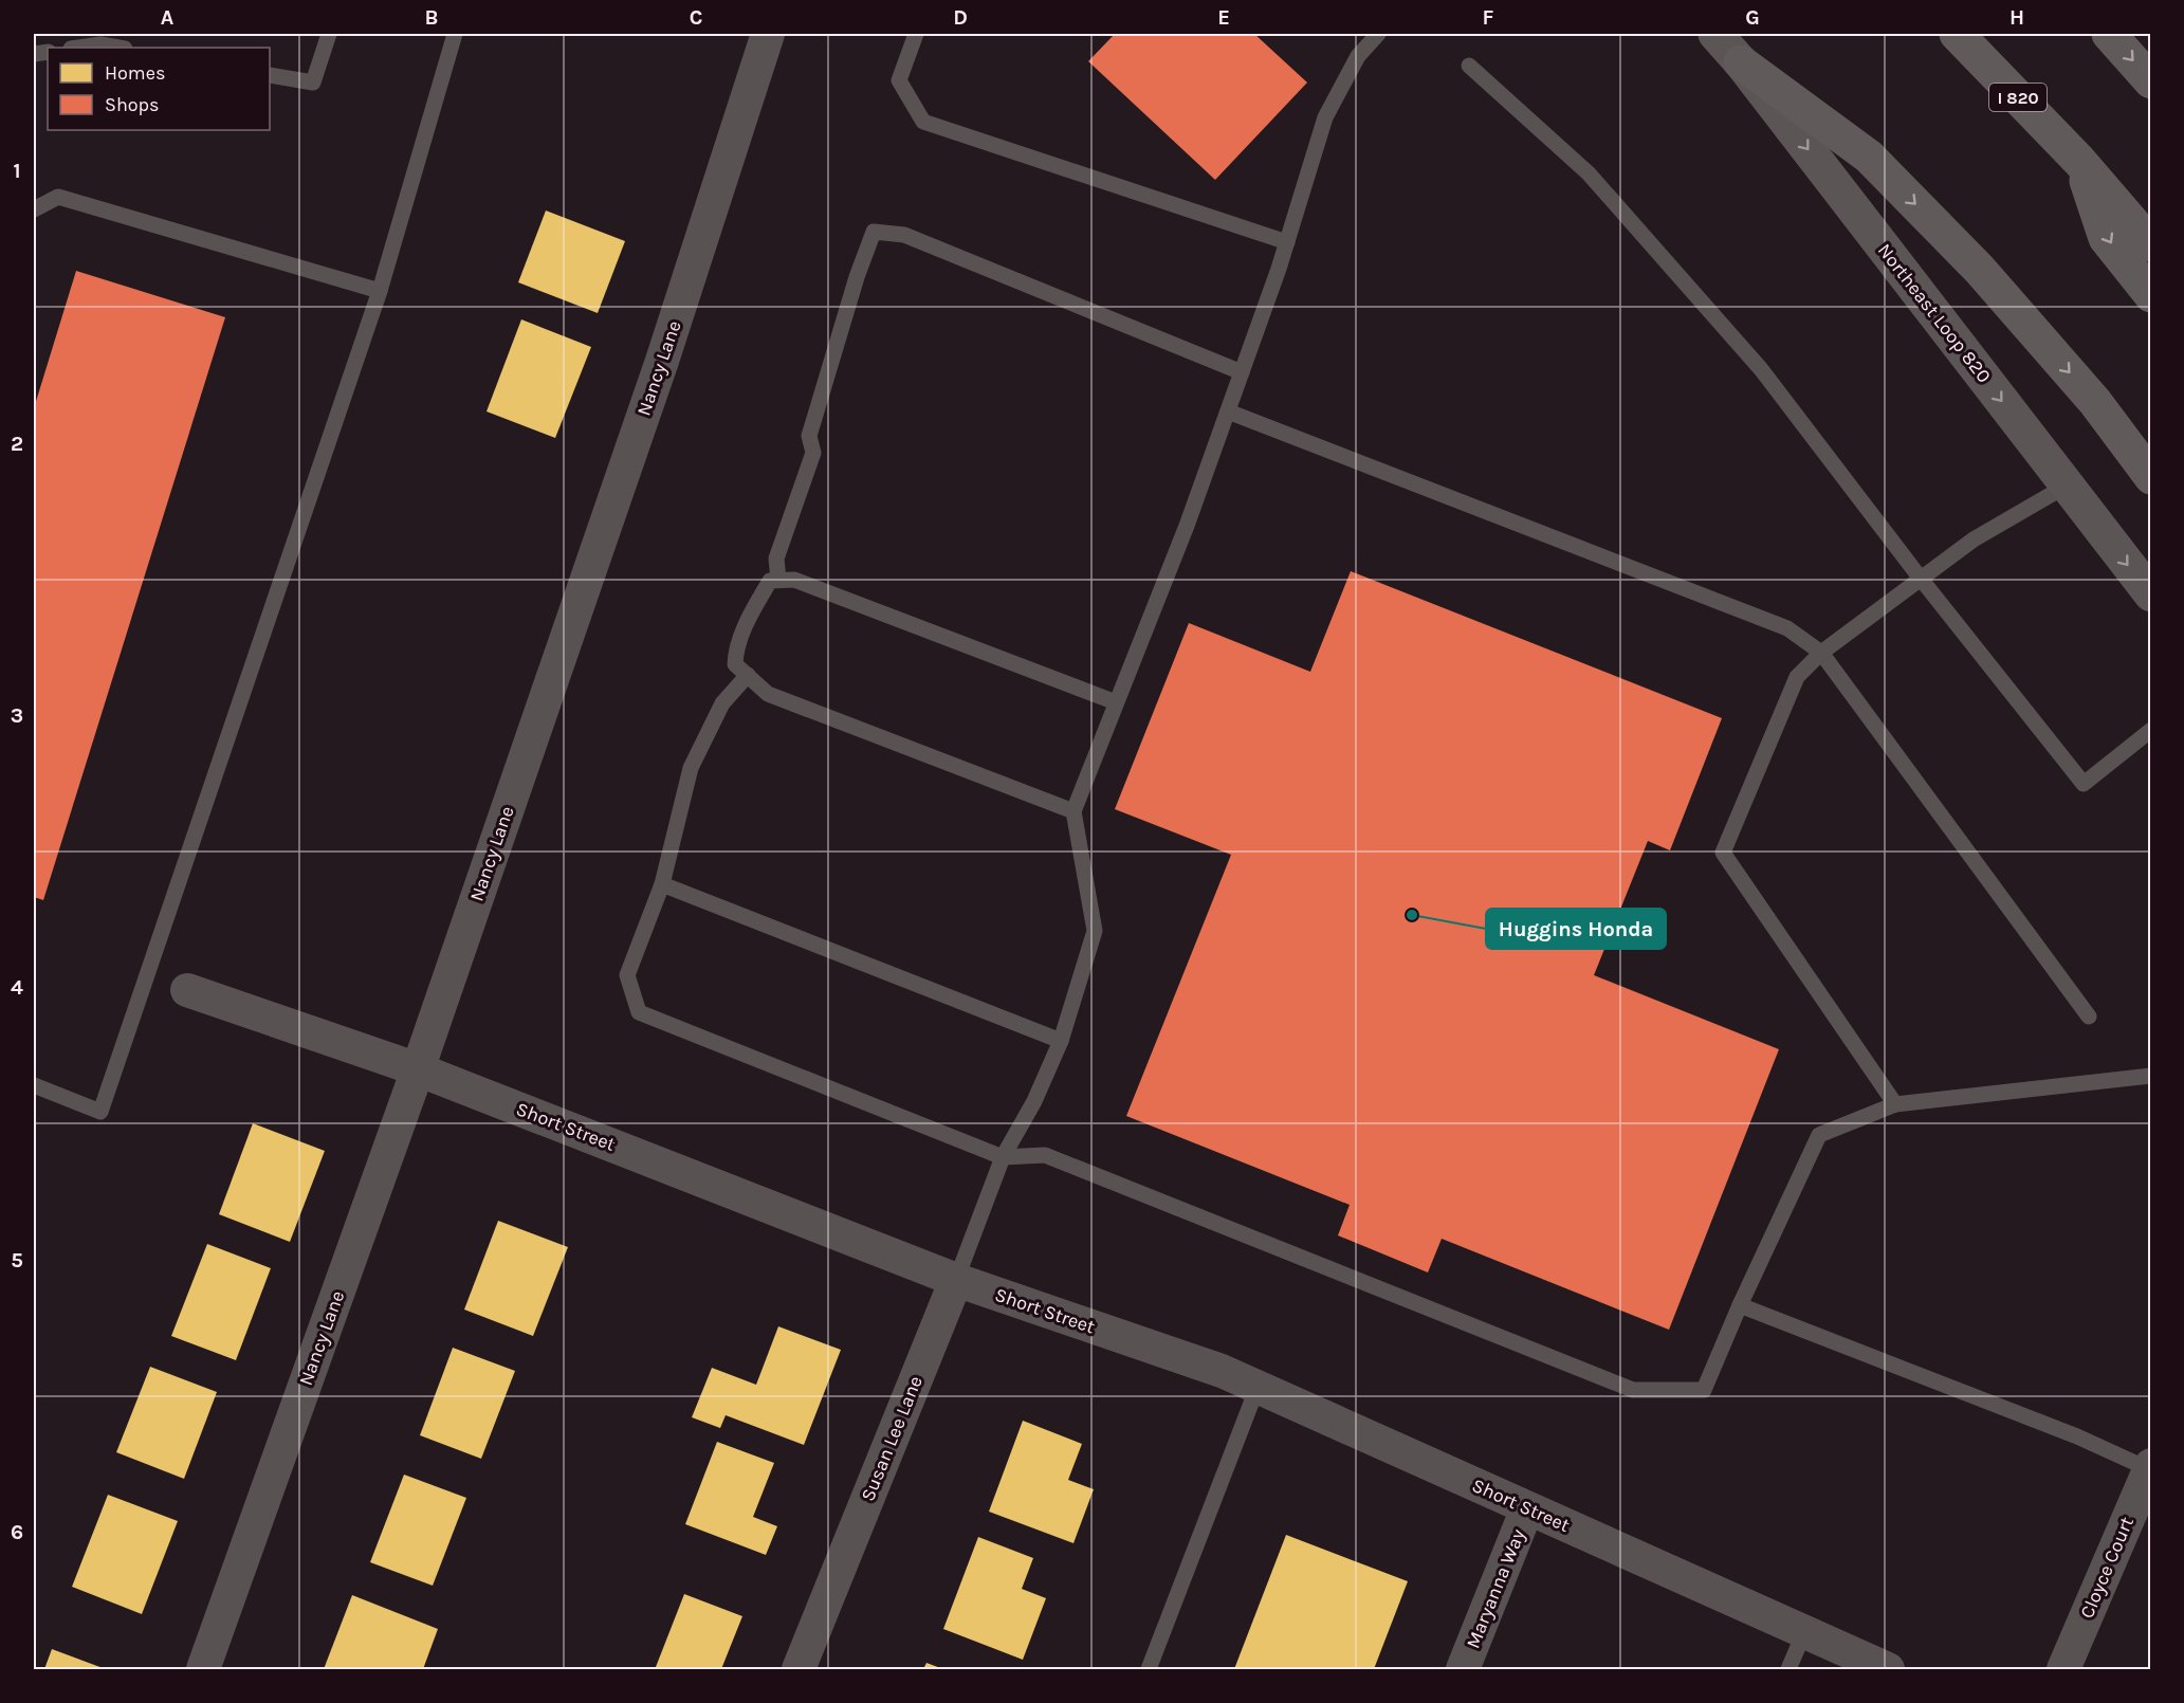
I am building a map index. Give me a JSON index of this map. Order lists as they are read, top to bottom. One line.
{"streets":{"highway":["I 820"],"main road":["Northeast Loop 820"],"street":["Nancy Lane","Short Street","Susan Lee Lane","Cloyce Court","Maryanna Way"]},"crossings":[["Nancy Lane","Short Street"],["Short Street","Susan Lee Lane"],["Short Street","Maryanna Way"]],"one_way":["Northeast Loop 820"],"places":["Huggins Honda"],"legend":["Homes","Shops"],"grid":{"columns":["A","B","C","D","E","F","G","H"],"rows":["1","2","3","4","5","6"]}}
